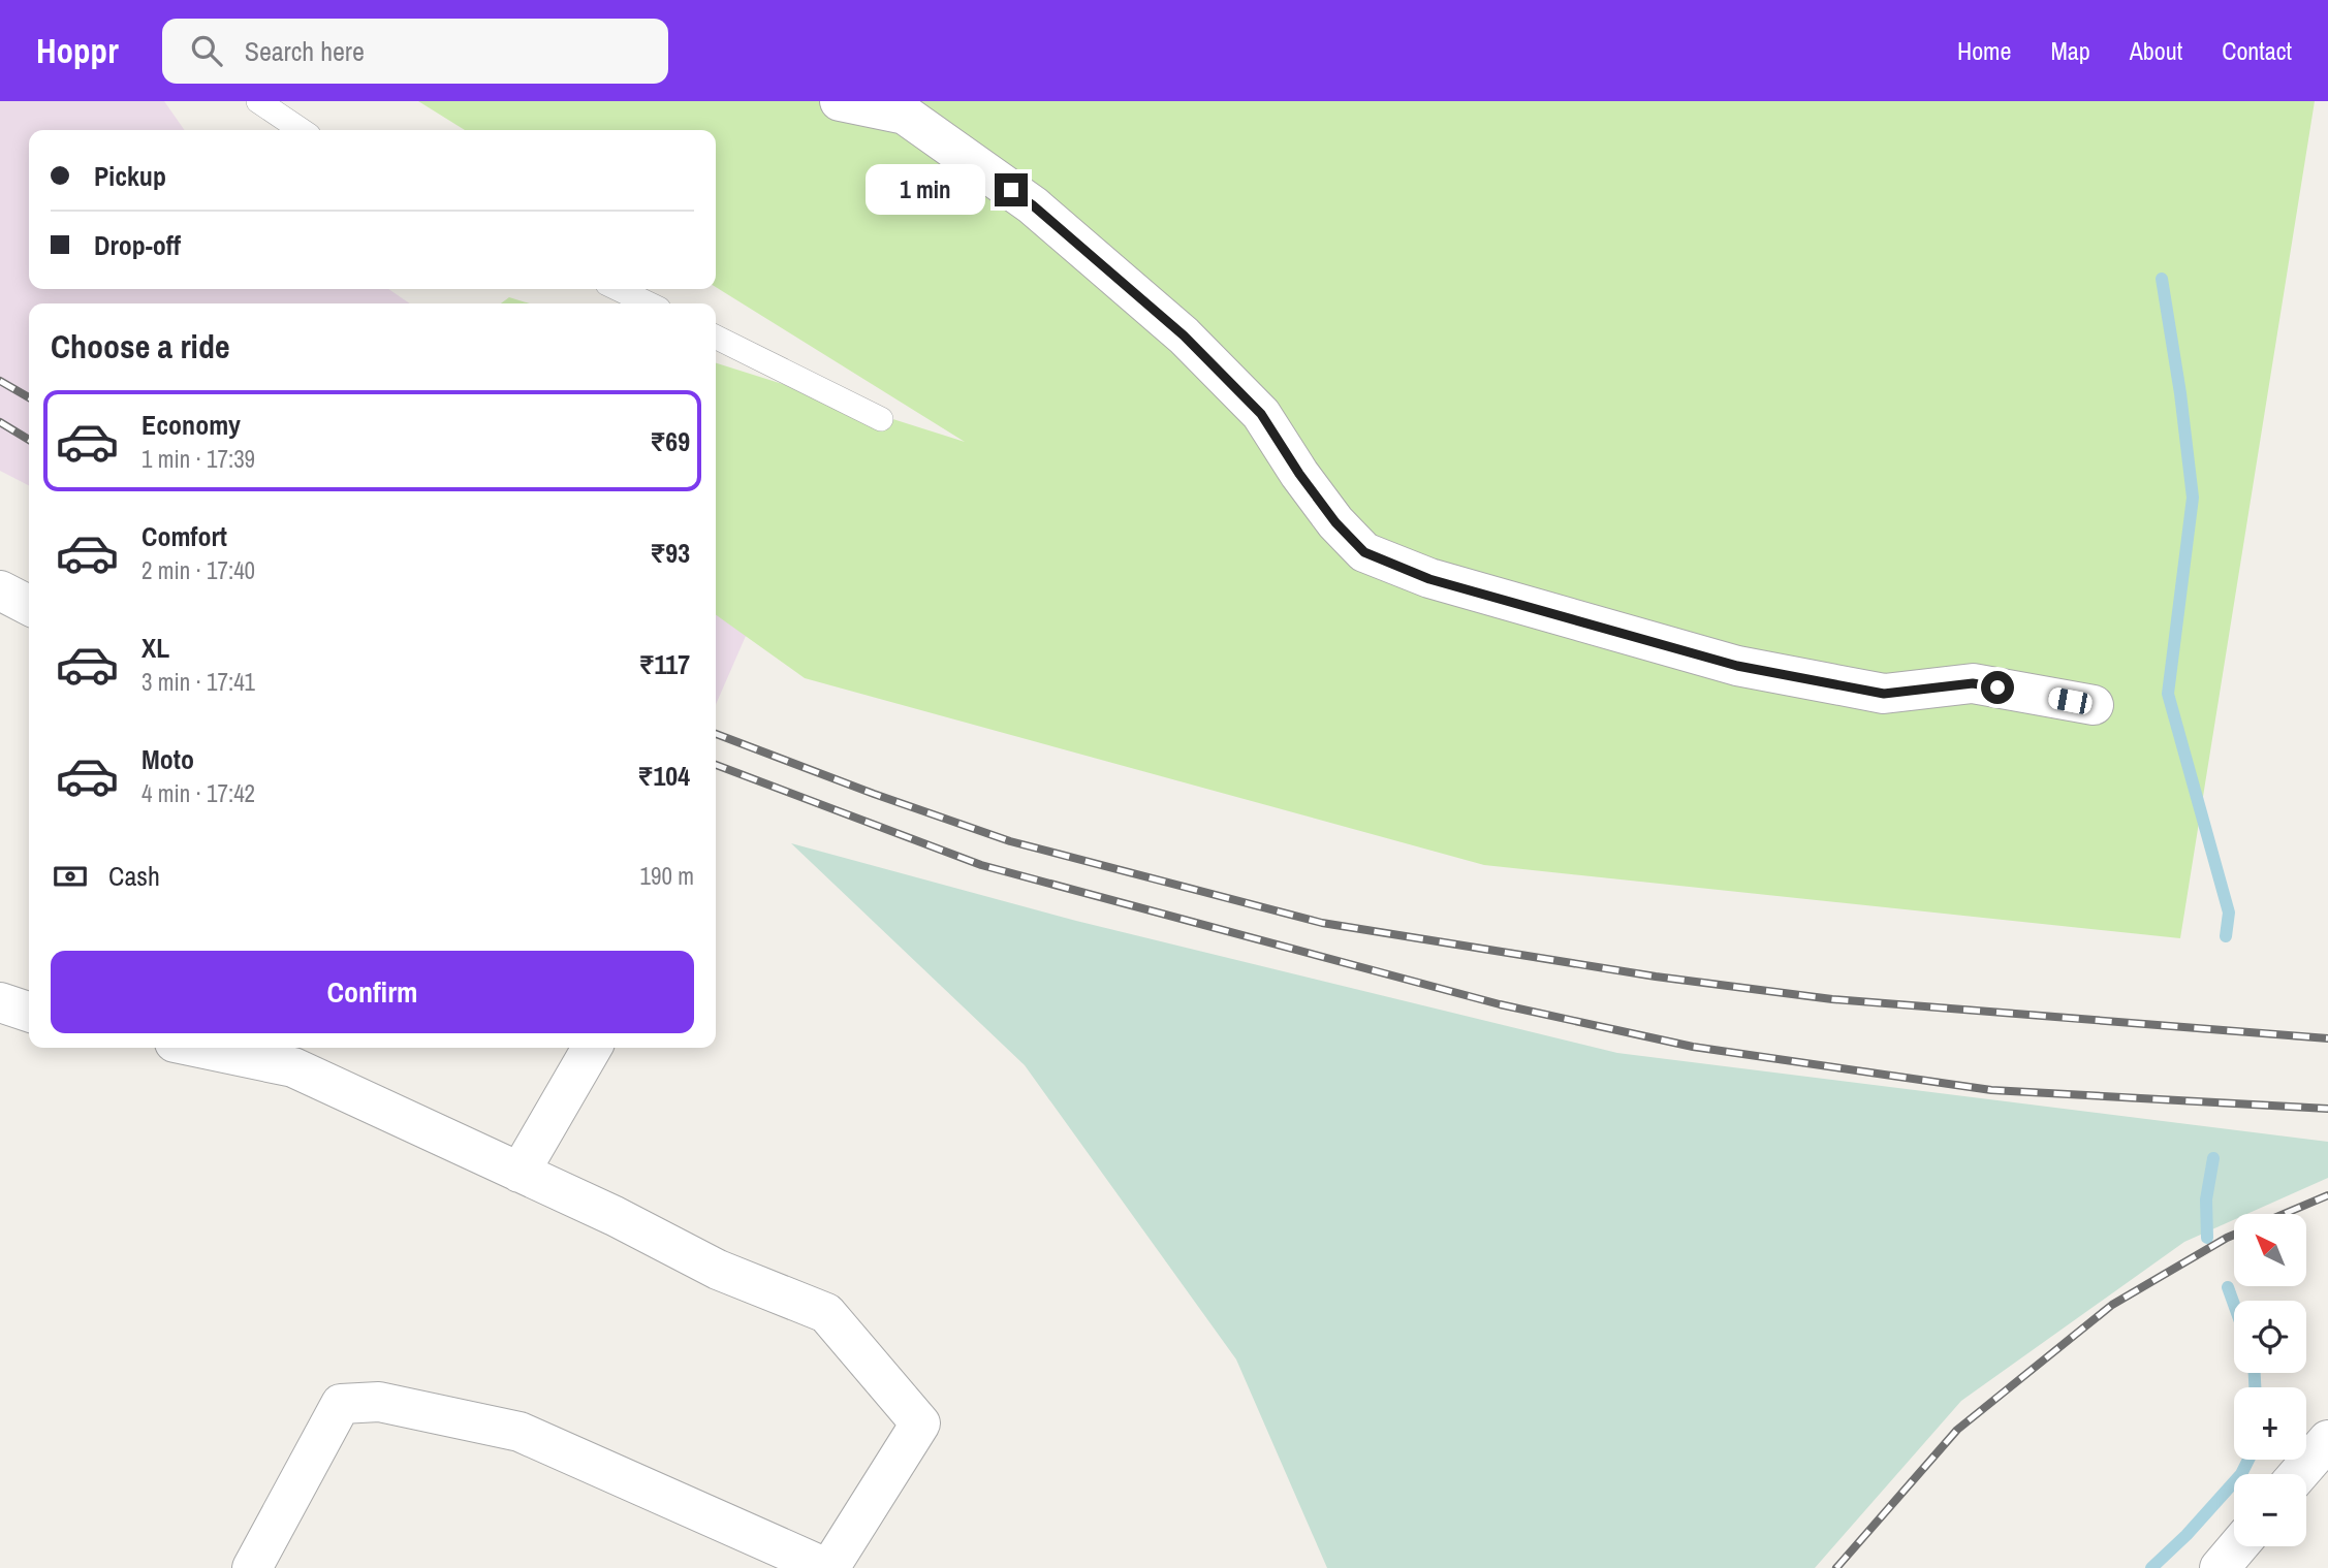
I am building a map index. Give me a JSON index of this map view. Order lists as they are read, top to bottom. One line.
{"north":"top left","page":{"header":"Hoppr","search":"Search here","nav":["Home","Map","About","Contact"],"banner":["Pickup","Drop-off"],"bubble":"1 min","heading":"Choose a ride","list":[{"name":"Economy","note":"1 min · 17:39","value":"₹69"},{"name":"Comfort","note":"2 min · 17:40","value":"₹93"},{"name":"XL","note":"3 min · 17:41","value":"₹117"},{"name":"Moto","note":"4 min · 17:42","value":"₹104"}],"pay":["Cash","190 m"],"buttons":"Confirm","map_buttons":["+","−"]}}
